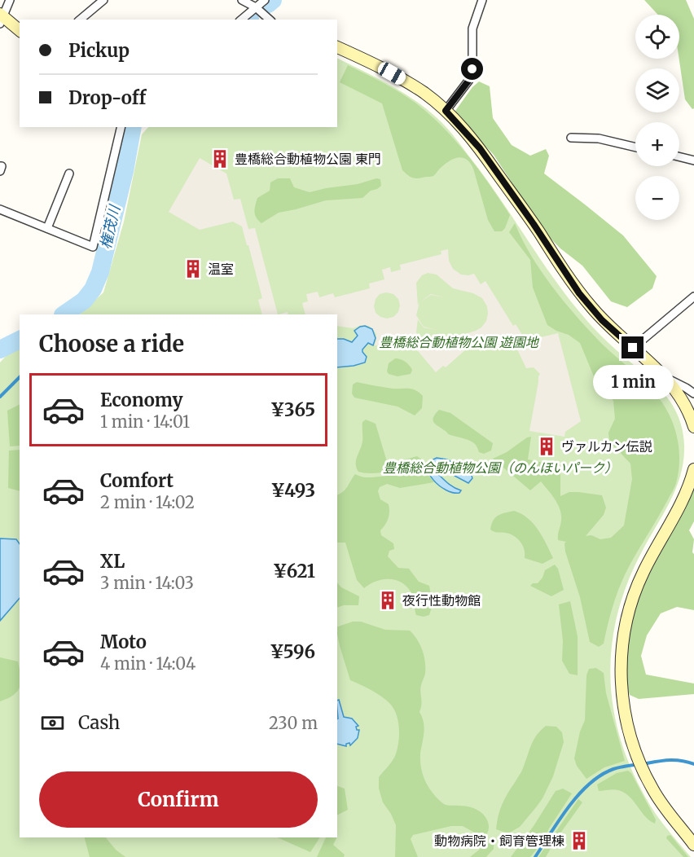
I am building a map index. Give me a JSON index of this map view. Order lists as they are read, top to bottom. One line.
{"water":["権茂川"],"parks":["豊橋総合動植物公園 遊園地","豊橋総合動植物公園（のんほいパーク）"],"places":{"building":["豊橋総合動植物公園 東門","温室","ヴァルカン伝説","夜行性動物館","動物病院・飼育管理棟"]},"page":{"map_buttons":["+","−"],"banner":["Pickup","Drop-off"],"heading":"Choose a ride","bubble":"1 min","list":[{"name":"Economy","note":"1 min · 14:01","value":"¥365"},{"name":"Comfort","note":"2 min · 14:02","value":"¥493"},{"name":"XL","note":"3 min · 14:03","value":"¥621"},{"name":"Moto","note":"4 min · 14:04","value":"¥596"}],"pay":["Cash","230 m"],"buttons":"Confirm"}}
